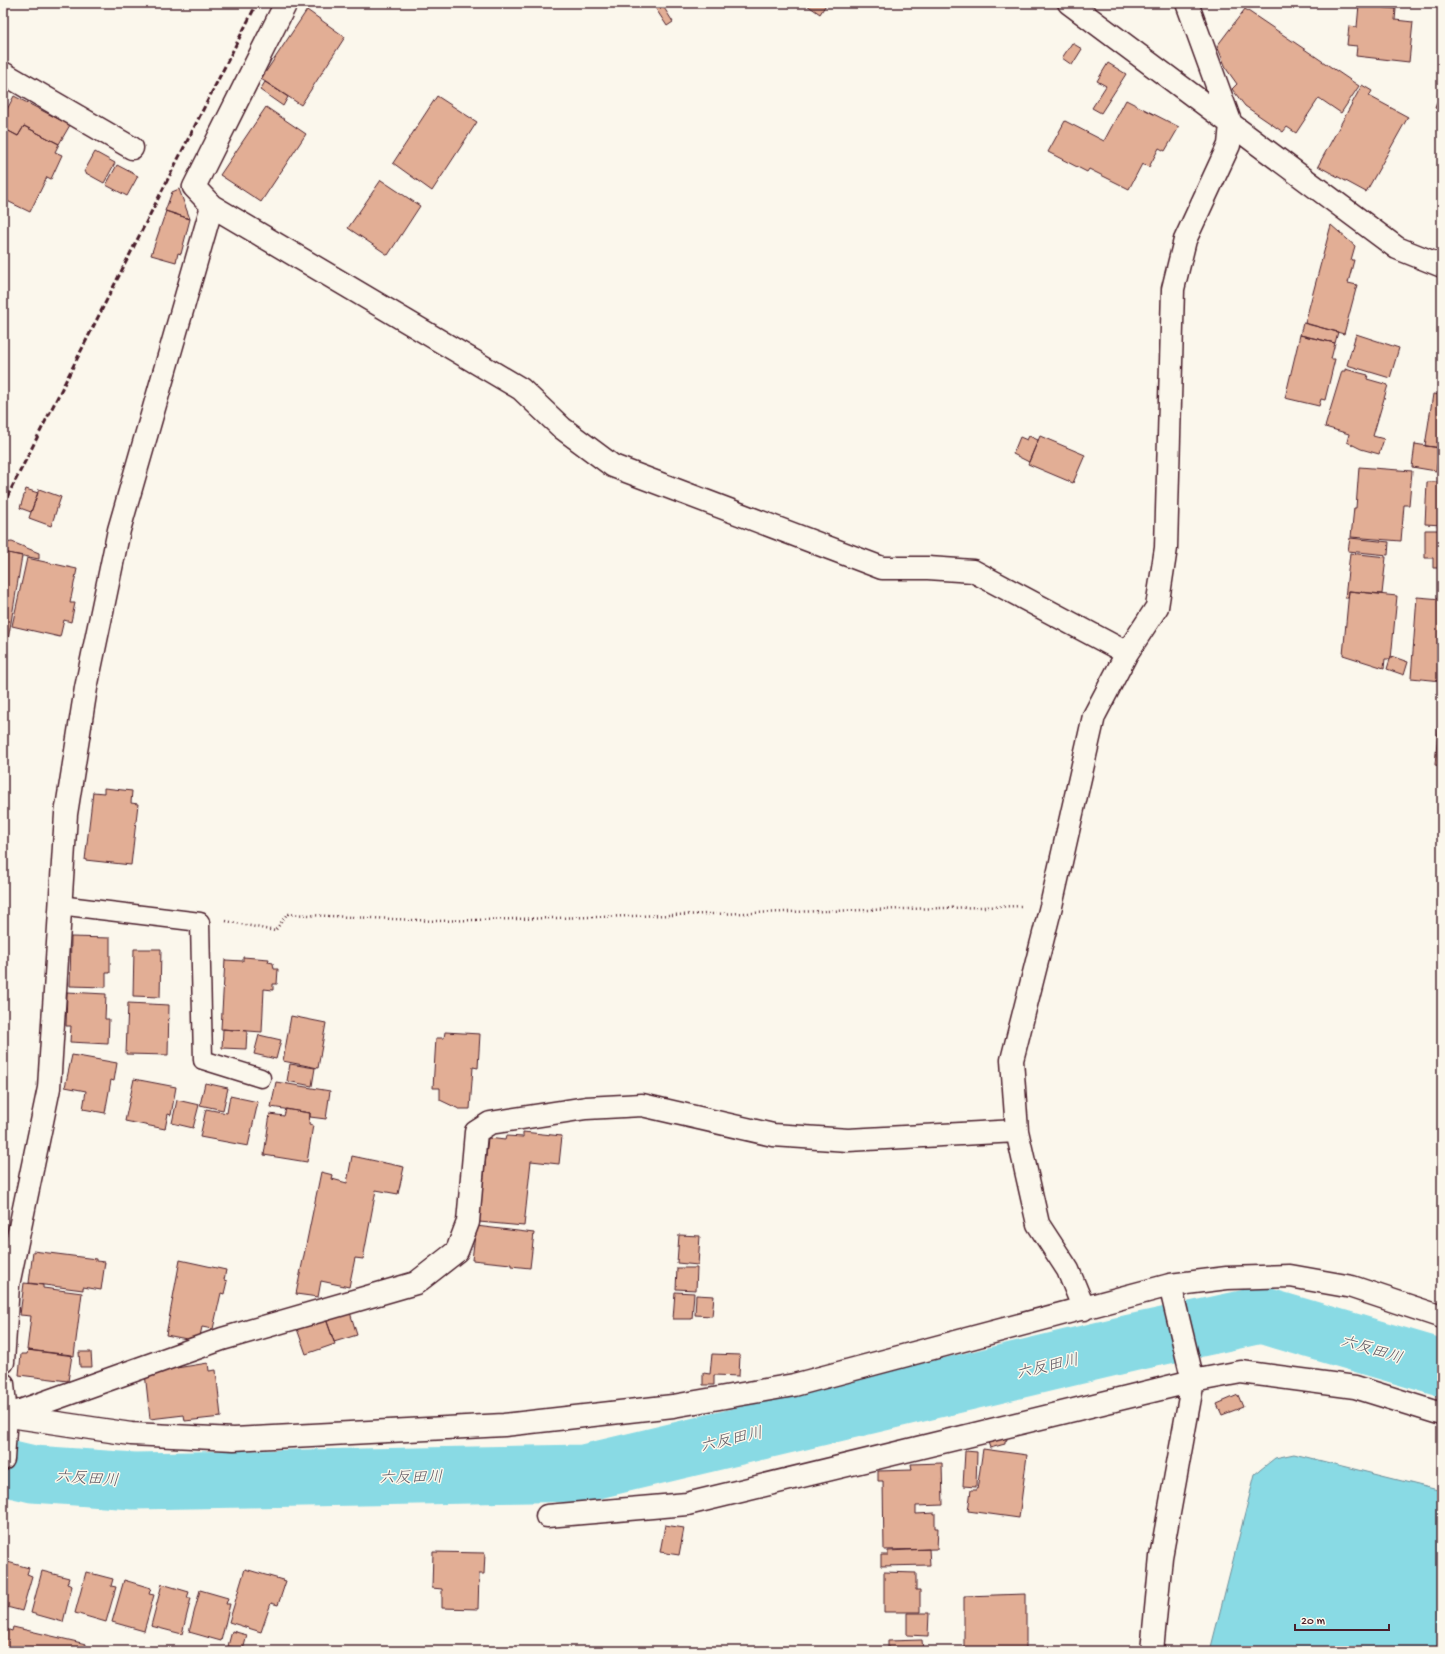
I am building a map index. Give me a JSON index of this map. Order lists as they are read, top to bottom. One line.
{"water":["六反田川"],"scale_bar":"20 m"}
